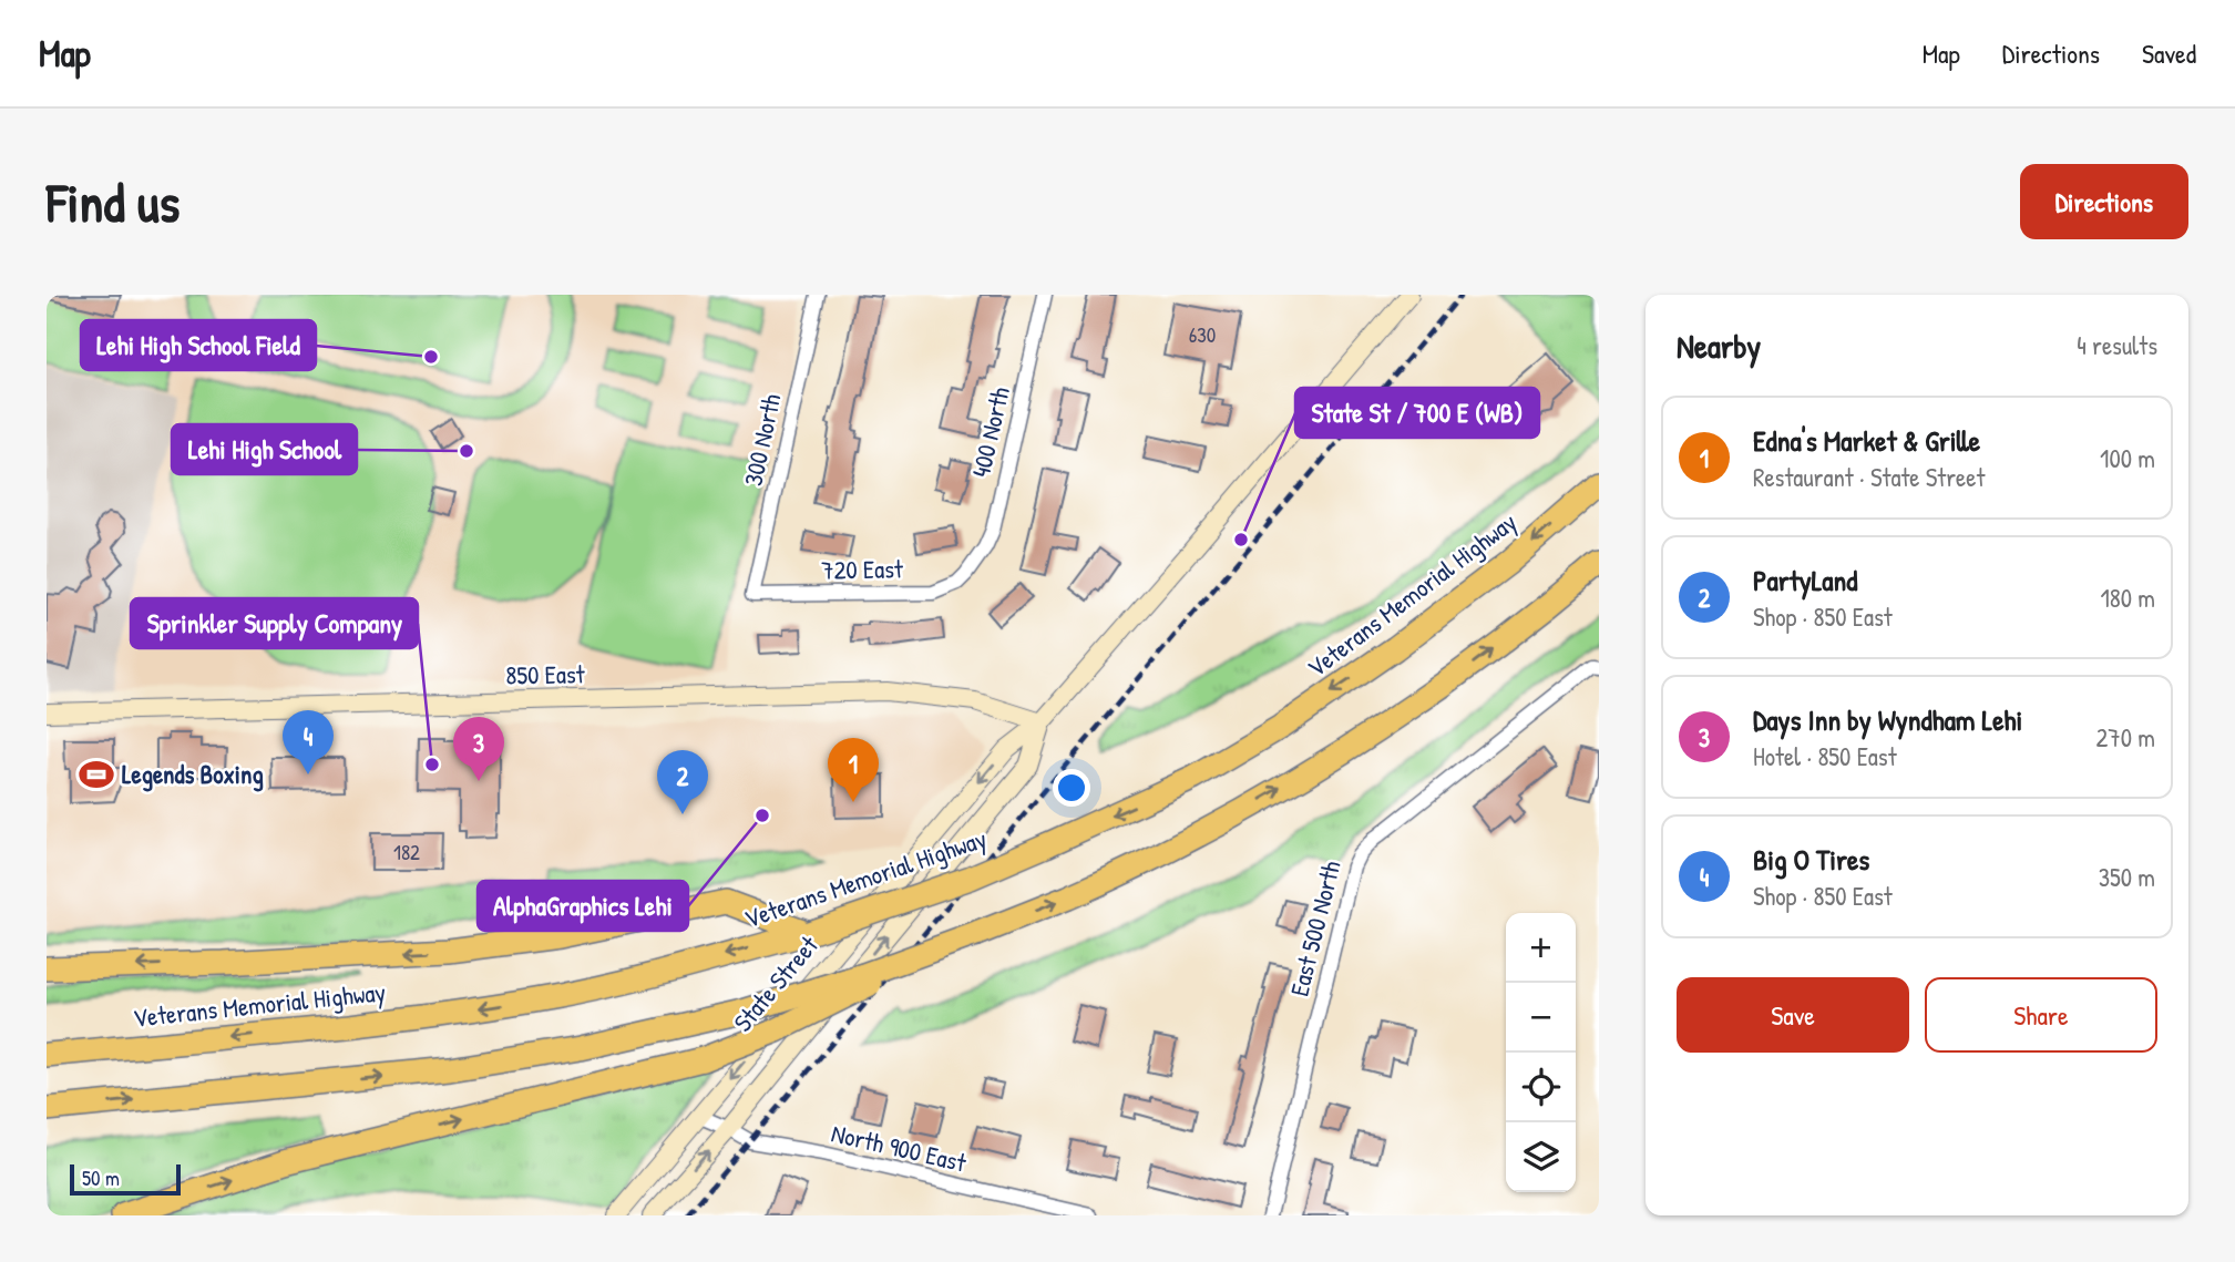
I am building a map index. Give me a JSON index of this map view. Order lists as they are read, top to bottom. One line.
{"streets":{"highway":["Veterans Memorial Highway"],"main road":["850 East","State Street"],"street":["400 North","300 North","720 East","East 500 North","North 900 East"]},"crossings":[["400 North","720 East"],["300 North","720 East"],["850 East","State Street"],["State Street","North 900 East"]],"places":{"other":["Lehi High School Field","Lehi High School","State St / 700 E (WB)","Sprinkler Supply Company","AlphaGraphics Lehi"],"sports":["Legends Boxing"]},"house_numbers":["630","182"],"scale_bar":"50 m","page":{"header":"Map","nav":["Map","Directions","Saved"],"buttons":["Directions",["Save","Share"]],"title":"Find us","heading":["Nearby","4 results"],"list":[{"mark":"1","name":"Edna's Market & Grille","note":"Restaurant · State Street","value":"100 m"},{"mark":"2","name":"PartyLand","note":"Shop · 850 East","value":"180 m"},{"mark":"3","name":"Days Inn by Wyndham Lehi","note":"Hotel · 850 East","value":"270 m"},{"mark":"4","name":"Big O Tires","note":"Shop · 850 East","value":"350 m"}],"pins":["4","3","1","2"],"map_buttons":["+","−"],"scale":"50 m"}}
